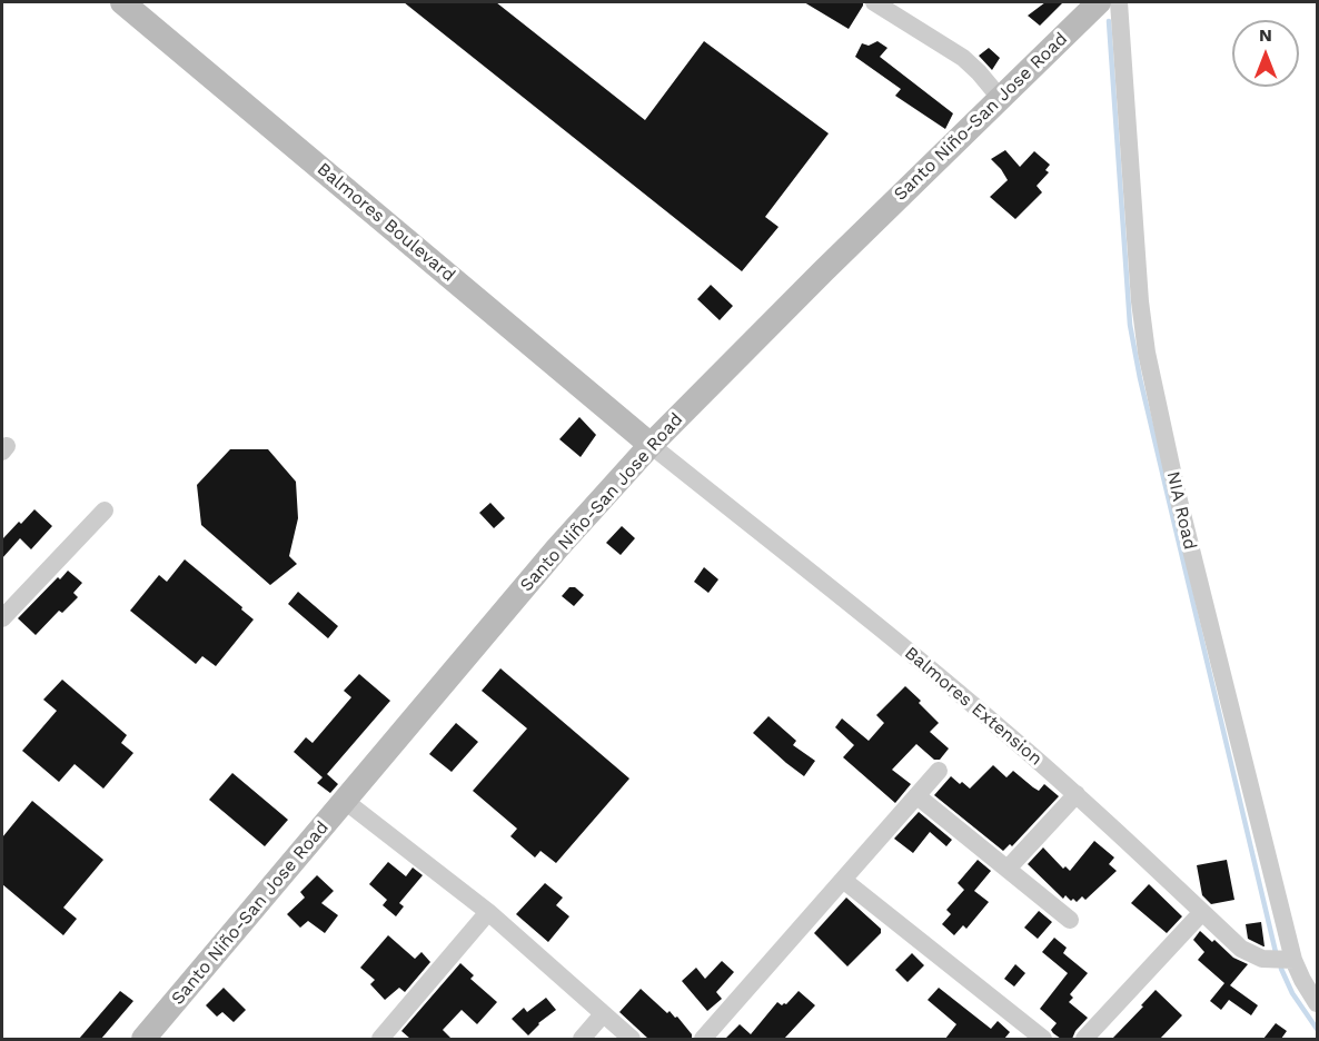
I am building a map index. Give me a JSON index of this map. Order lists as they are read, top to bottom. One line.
{"streets":{"main road":["Santo Niño-San Jose Road","Balmores Boulevard"],"street":["NIA Road","Balmores Extension"]},"crossings":[["Santo Niño-San Jose Road","Balmores Boulevard"],["Santo Niño-San Jose Road","Balmores Extension"],["Balmores Boulevard","Balmores Extension"],["NIA Road","Balmores Extension"]],"north":"top"}
